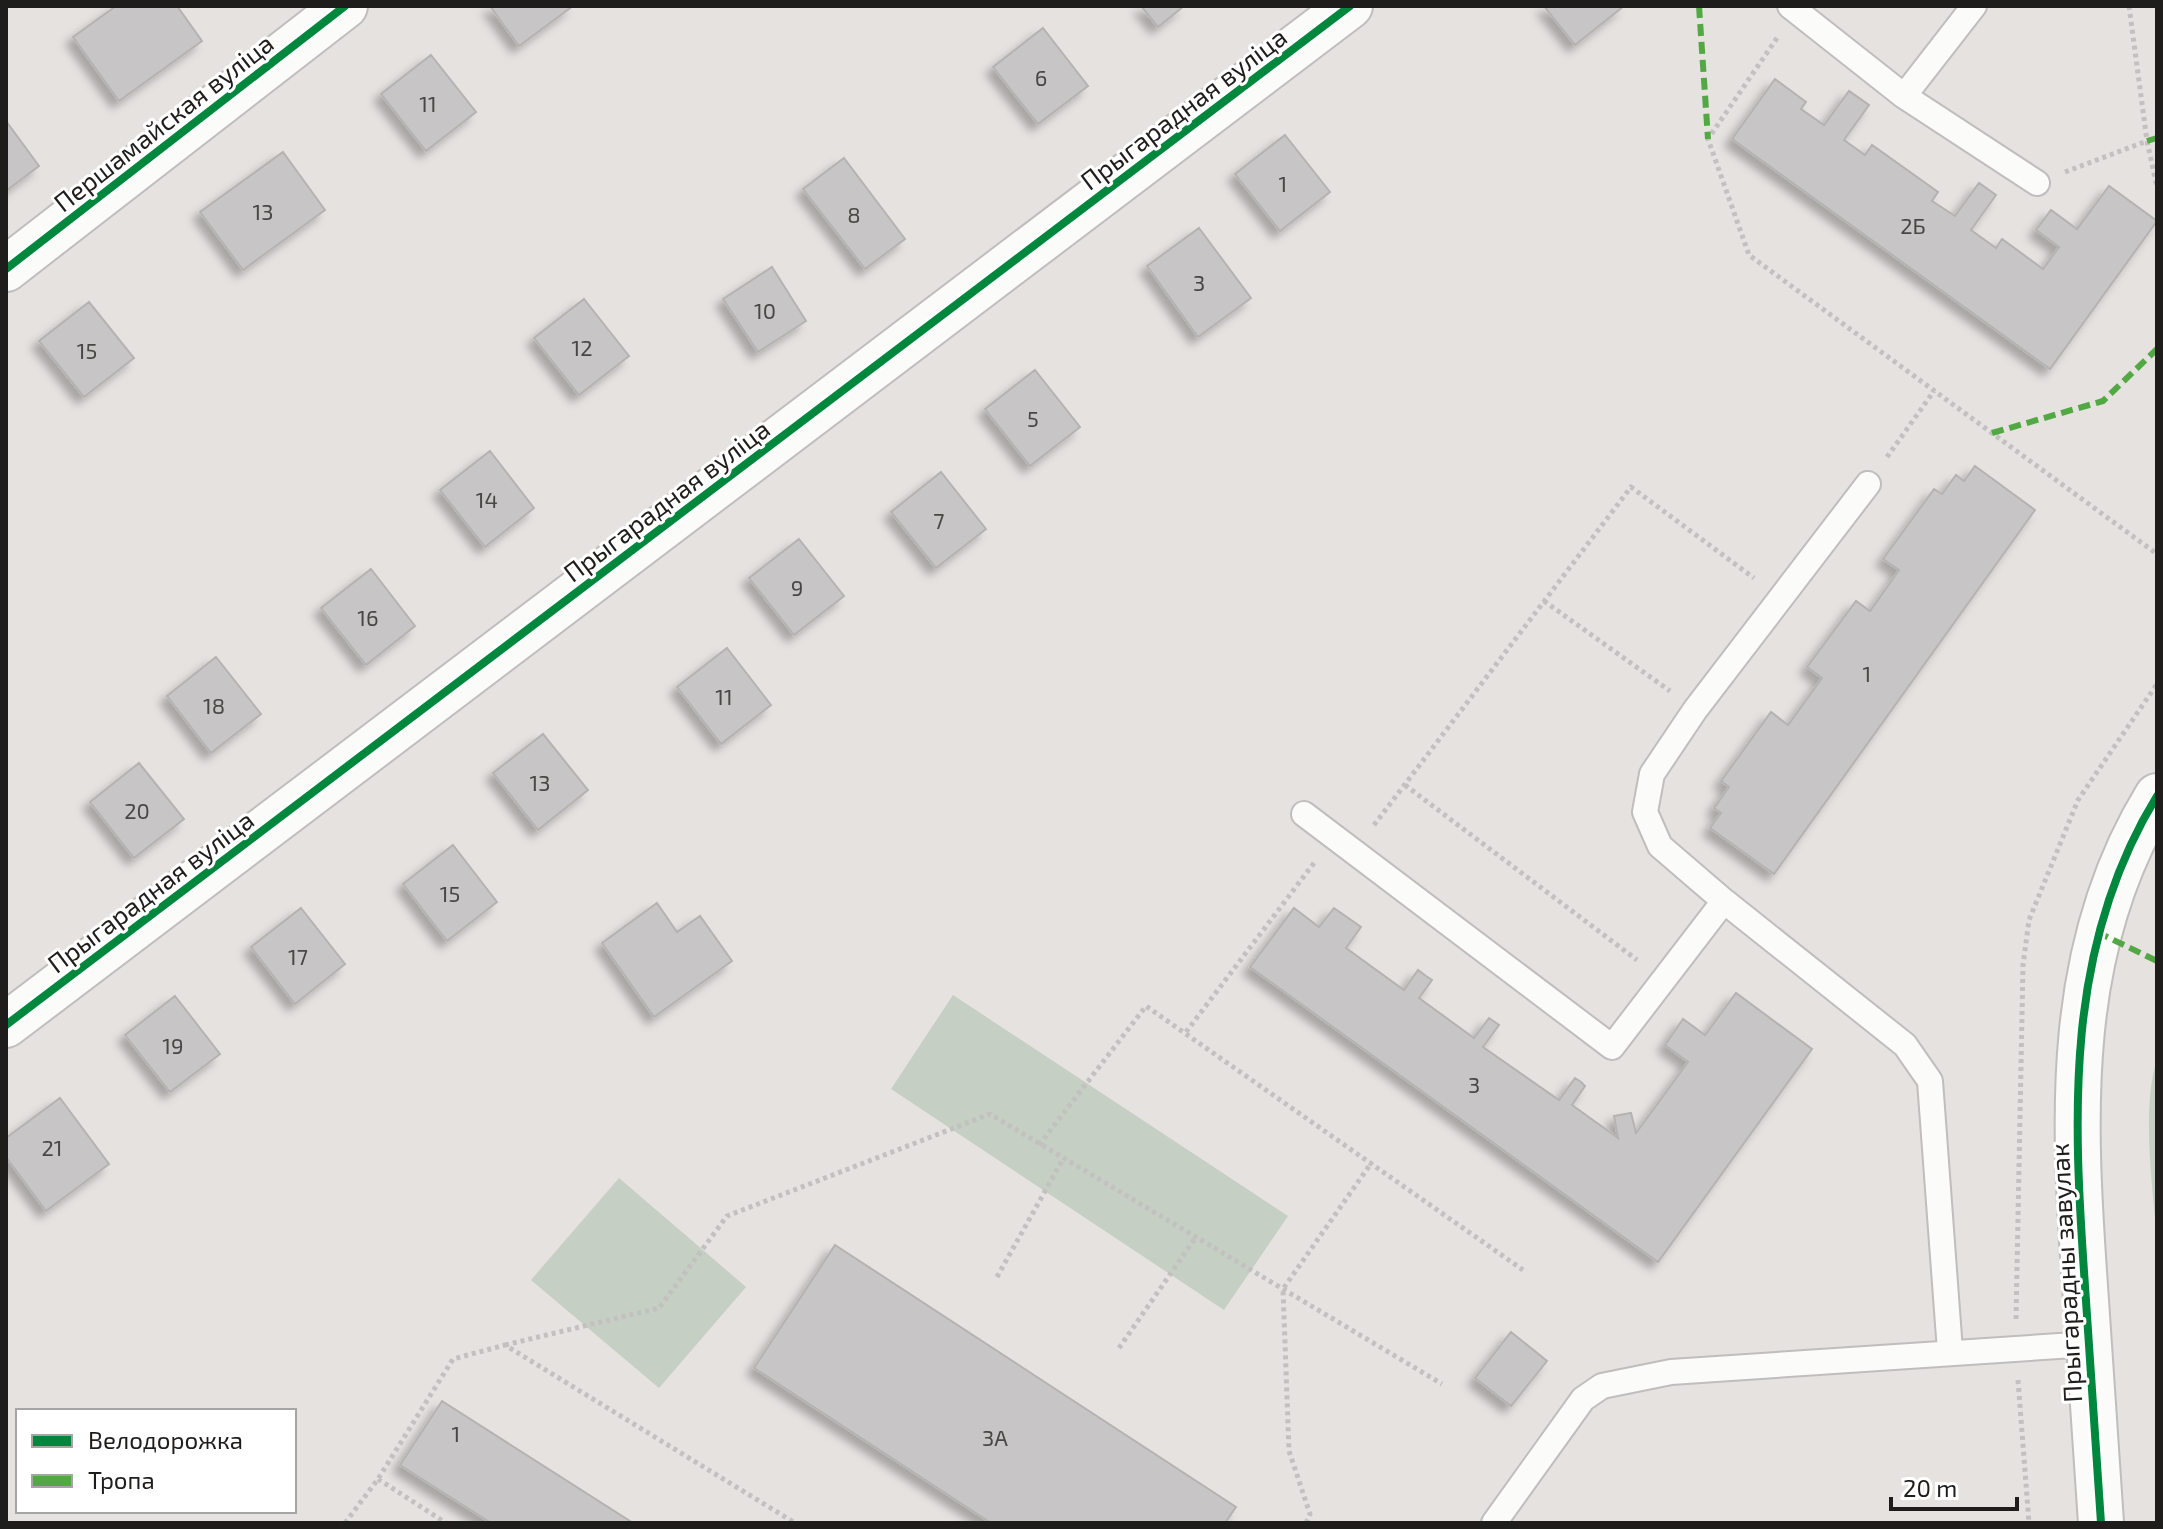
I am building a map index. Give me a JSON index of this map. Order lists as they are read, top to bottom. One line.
{"streets":{"street":["Прыгарадная вуліца","Першамайская вуліца","Прыгарадны завулак"]},"house_numbers":["6","11","1","13","8","2Б","3","10","12","15","5","14","7","9","16","1","11","18","13","20","15","17","19","3","21","1","3A"],"legend":["Велодорожка","Тропа"],"scale_bar":"20 m"}
